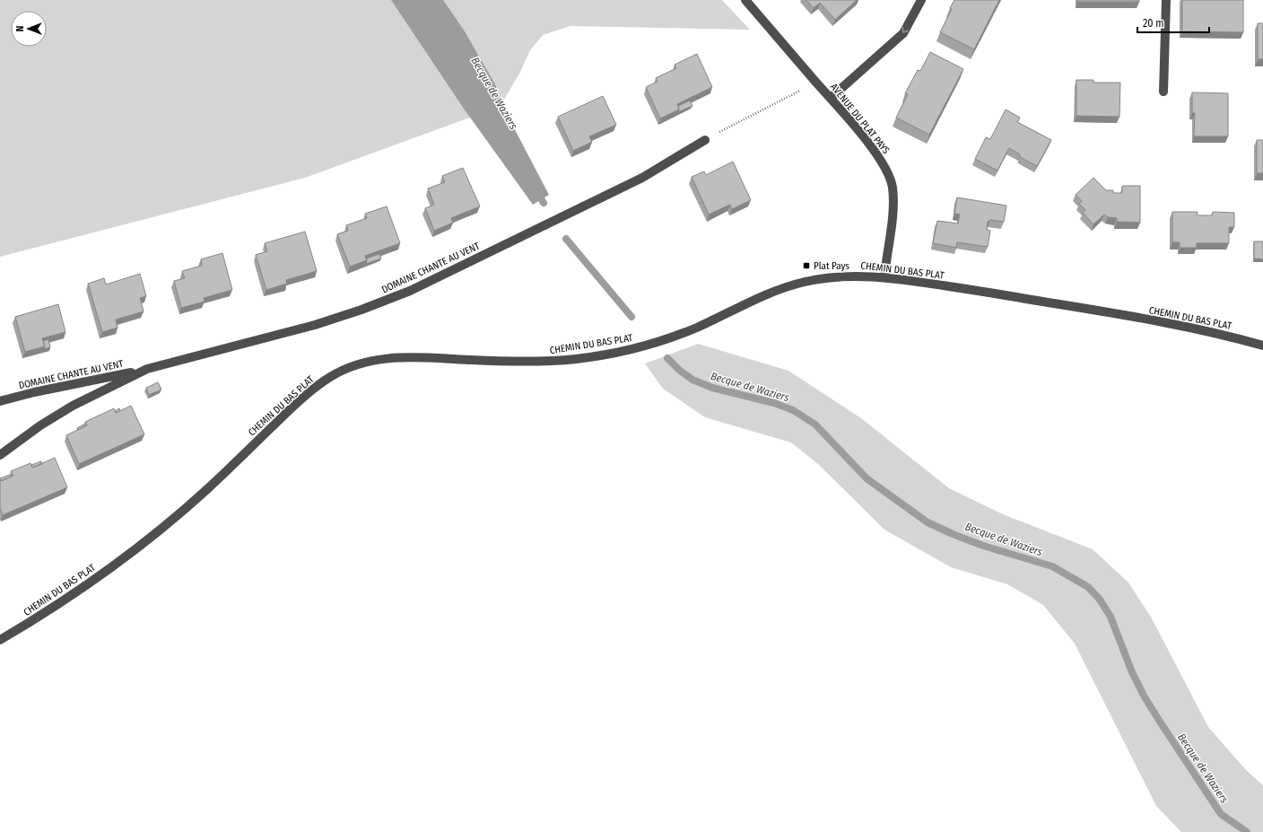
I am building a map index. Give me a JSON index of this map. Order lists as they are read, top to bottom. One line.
{"streets":{"street":["AVENUE DU PLAT PAYS","DOMAINE CHANTE AU VENT","CHEMIN DU BAS PLAT"]},"crossings":[["AVENUE DU PLAT PAYS","CHEMIN DU BAS PLAT"]],"water":["Becque de Waziers"],"places":{"transit":["Plat Pays"]},"scale_bar":"20 m","north":"left"}
